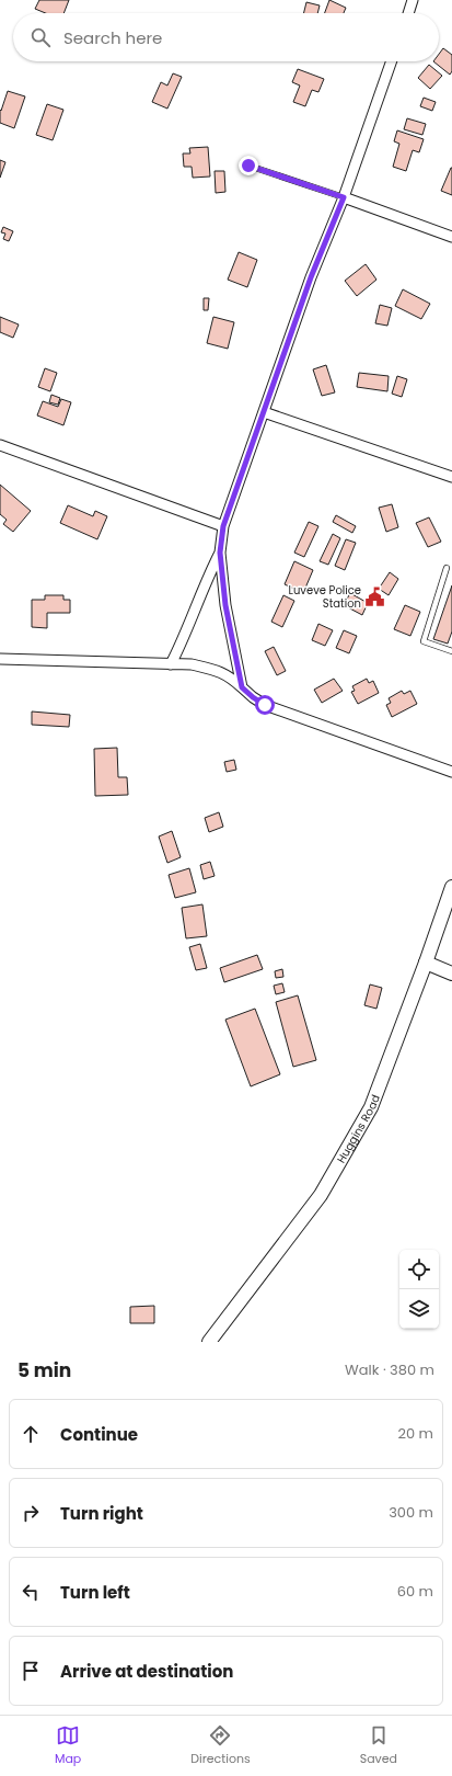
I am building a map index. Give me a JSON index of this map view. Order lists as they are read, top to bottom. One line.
{"streets":{"street":["Huggins Road"]},"places":{"public building":["Luveve Police Station"]},"page":{"search":"Search here","heading":["5 min","Walk · 380 m"],"list":[["Continue","20 m"],["Turn right","300 m"],["Turn left","60 m"],"Arrive at destination"],"nav":["Map","Directions","Saved"]}}
